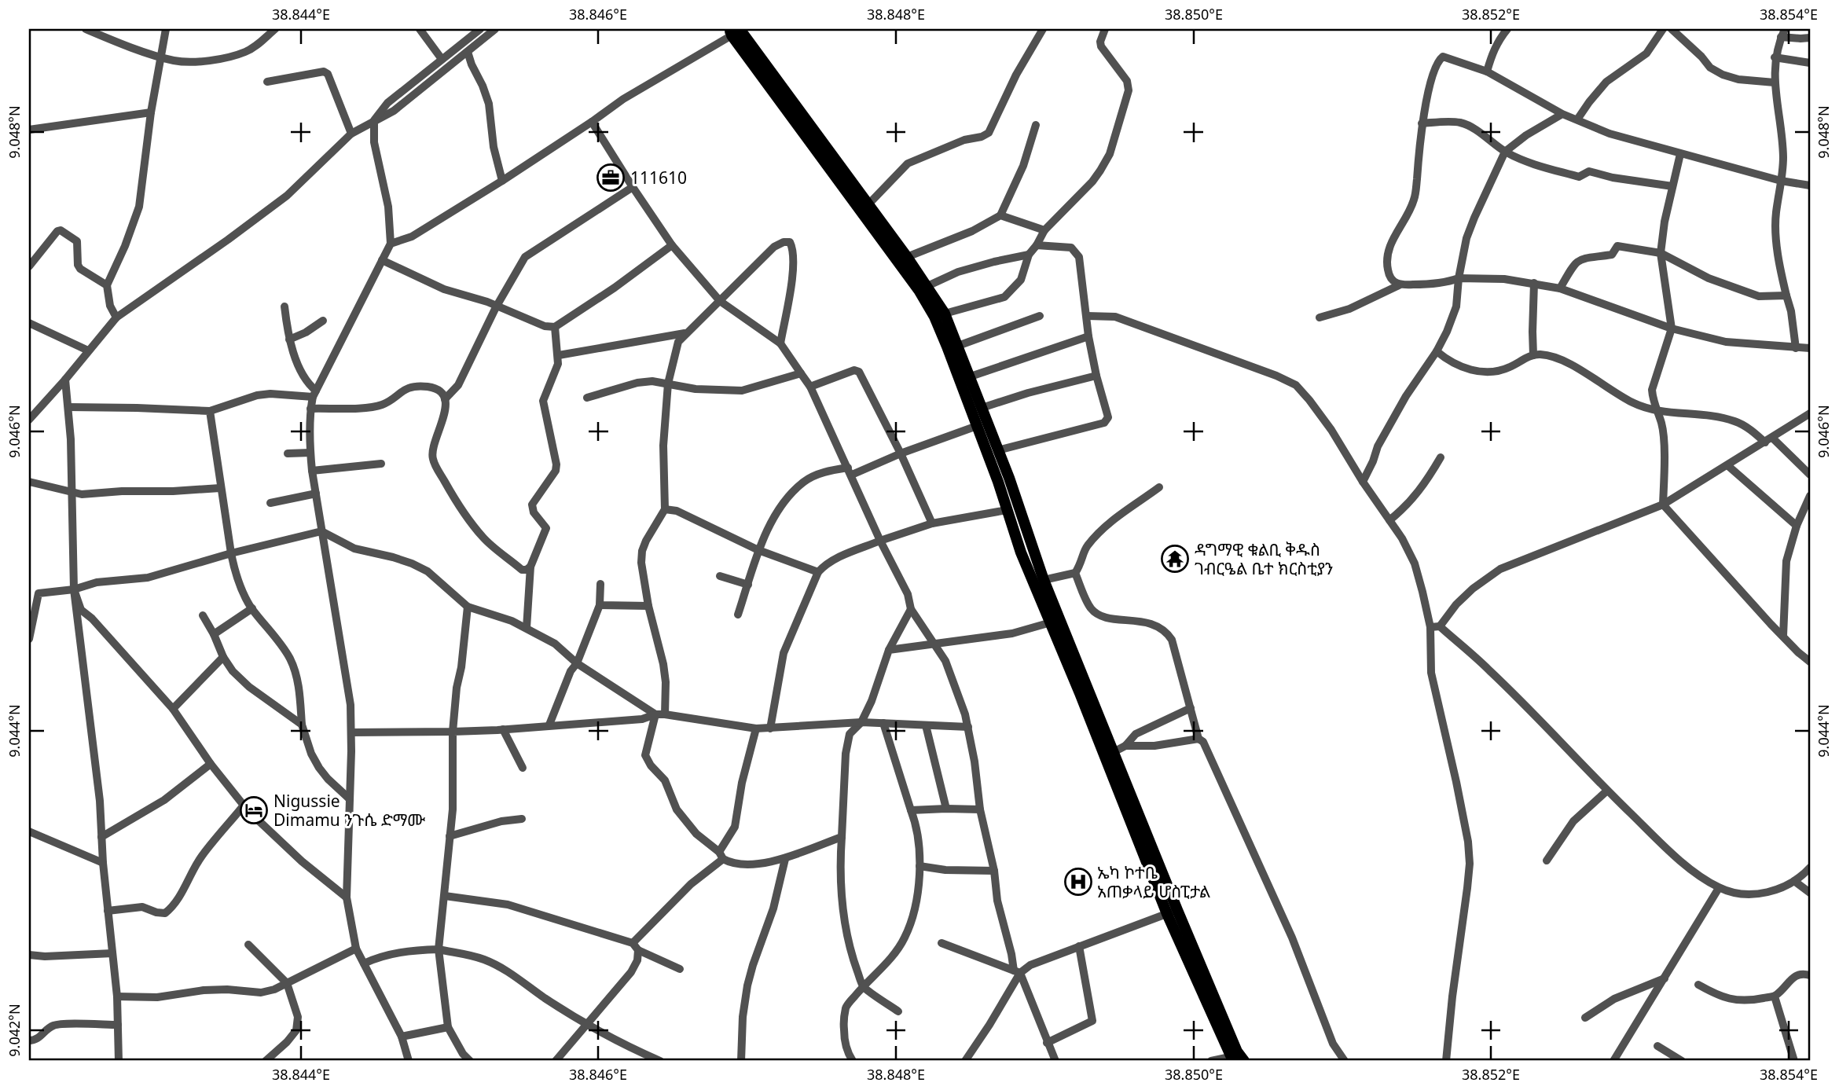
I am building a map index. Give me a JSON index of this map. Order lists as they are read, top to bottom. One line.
{"places":{"office":["111610"],"temple":["ዳግማዊ ቁልቢ ቅዱስ ገብርዔል ቤተ ክርስቲያን"],"hotel":["Nigussie Dimamu ንጉሴ ድማሙ"],"hospital":["ኤካ ኮተቤ አጠቃላይ ሆስፒታል"]},"coordinates":["38.844°E","38.846°E","38.848°E","38.850°E","38.852°E","38.854°E","9.048°N","9.046°N","9.044°N","9.042°N"]}
